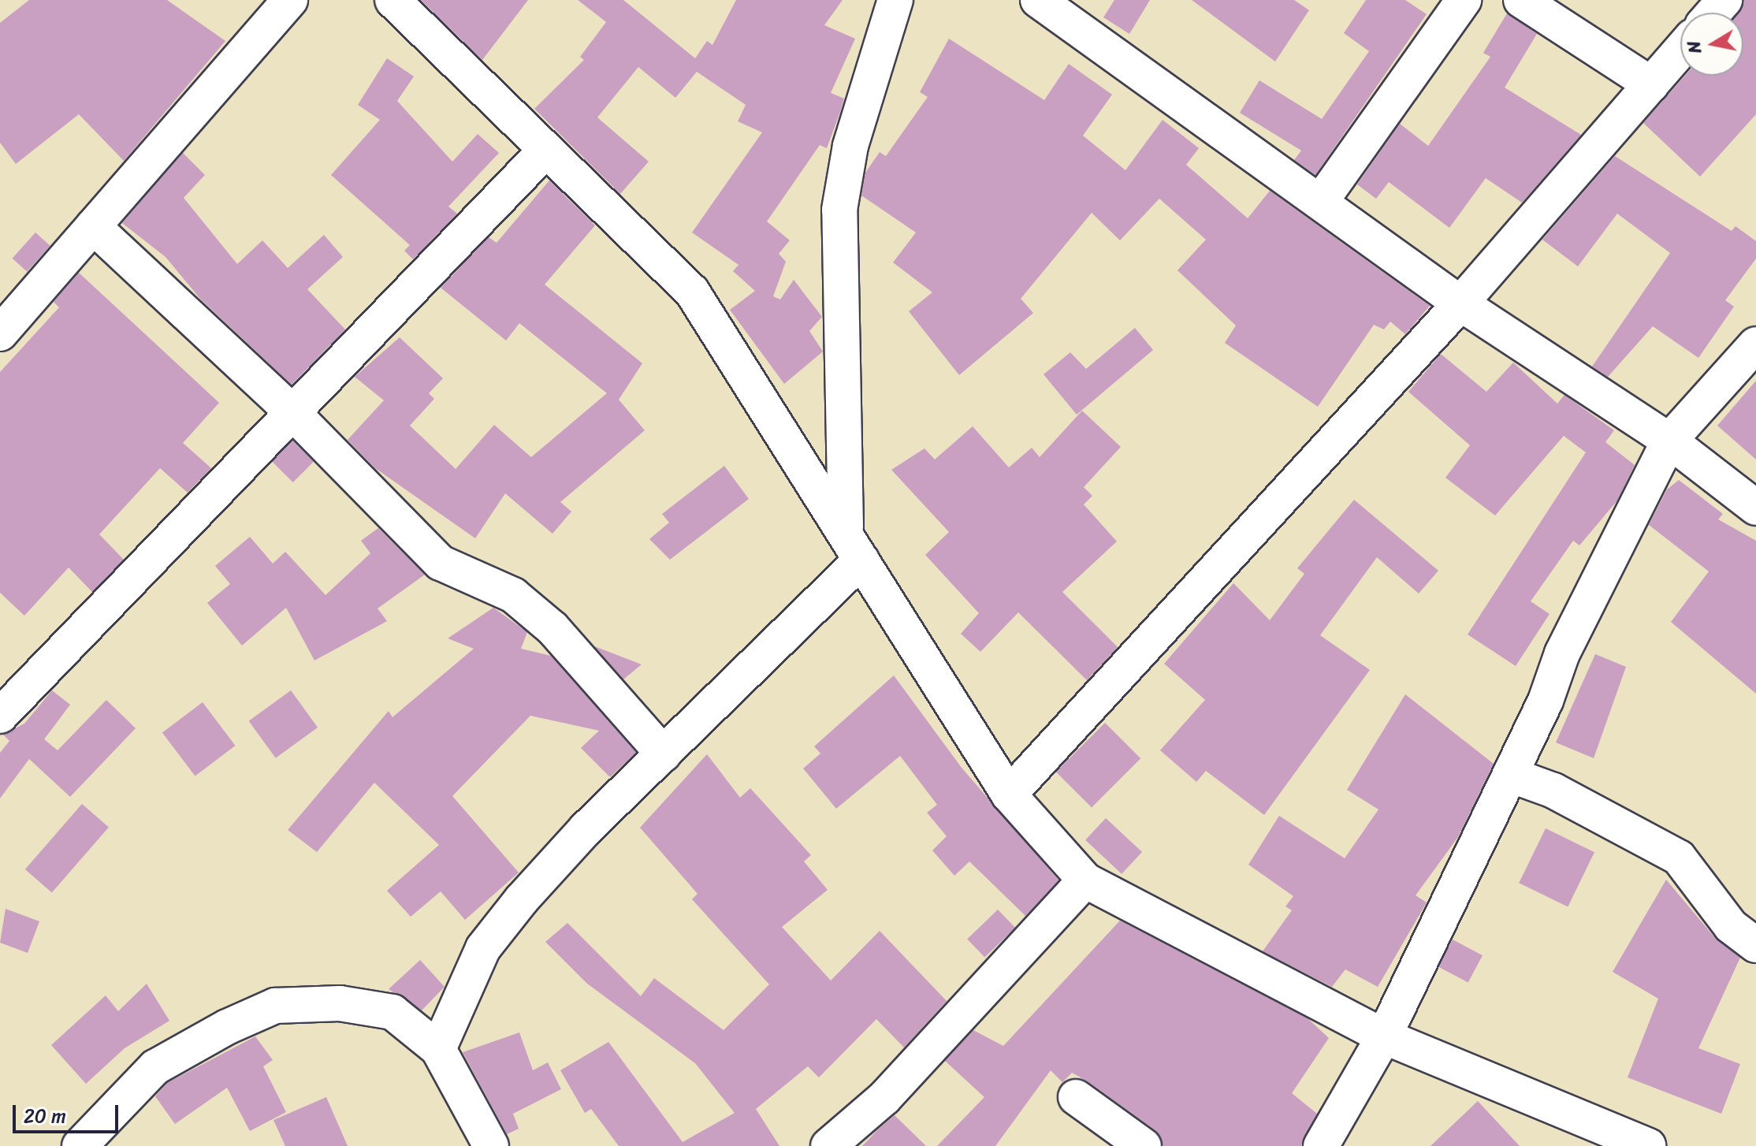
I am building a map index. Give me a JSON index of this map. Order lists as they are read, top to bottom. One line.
{"scale_bar":"20 m","north":"left"}
